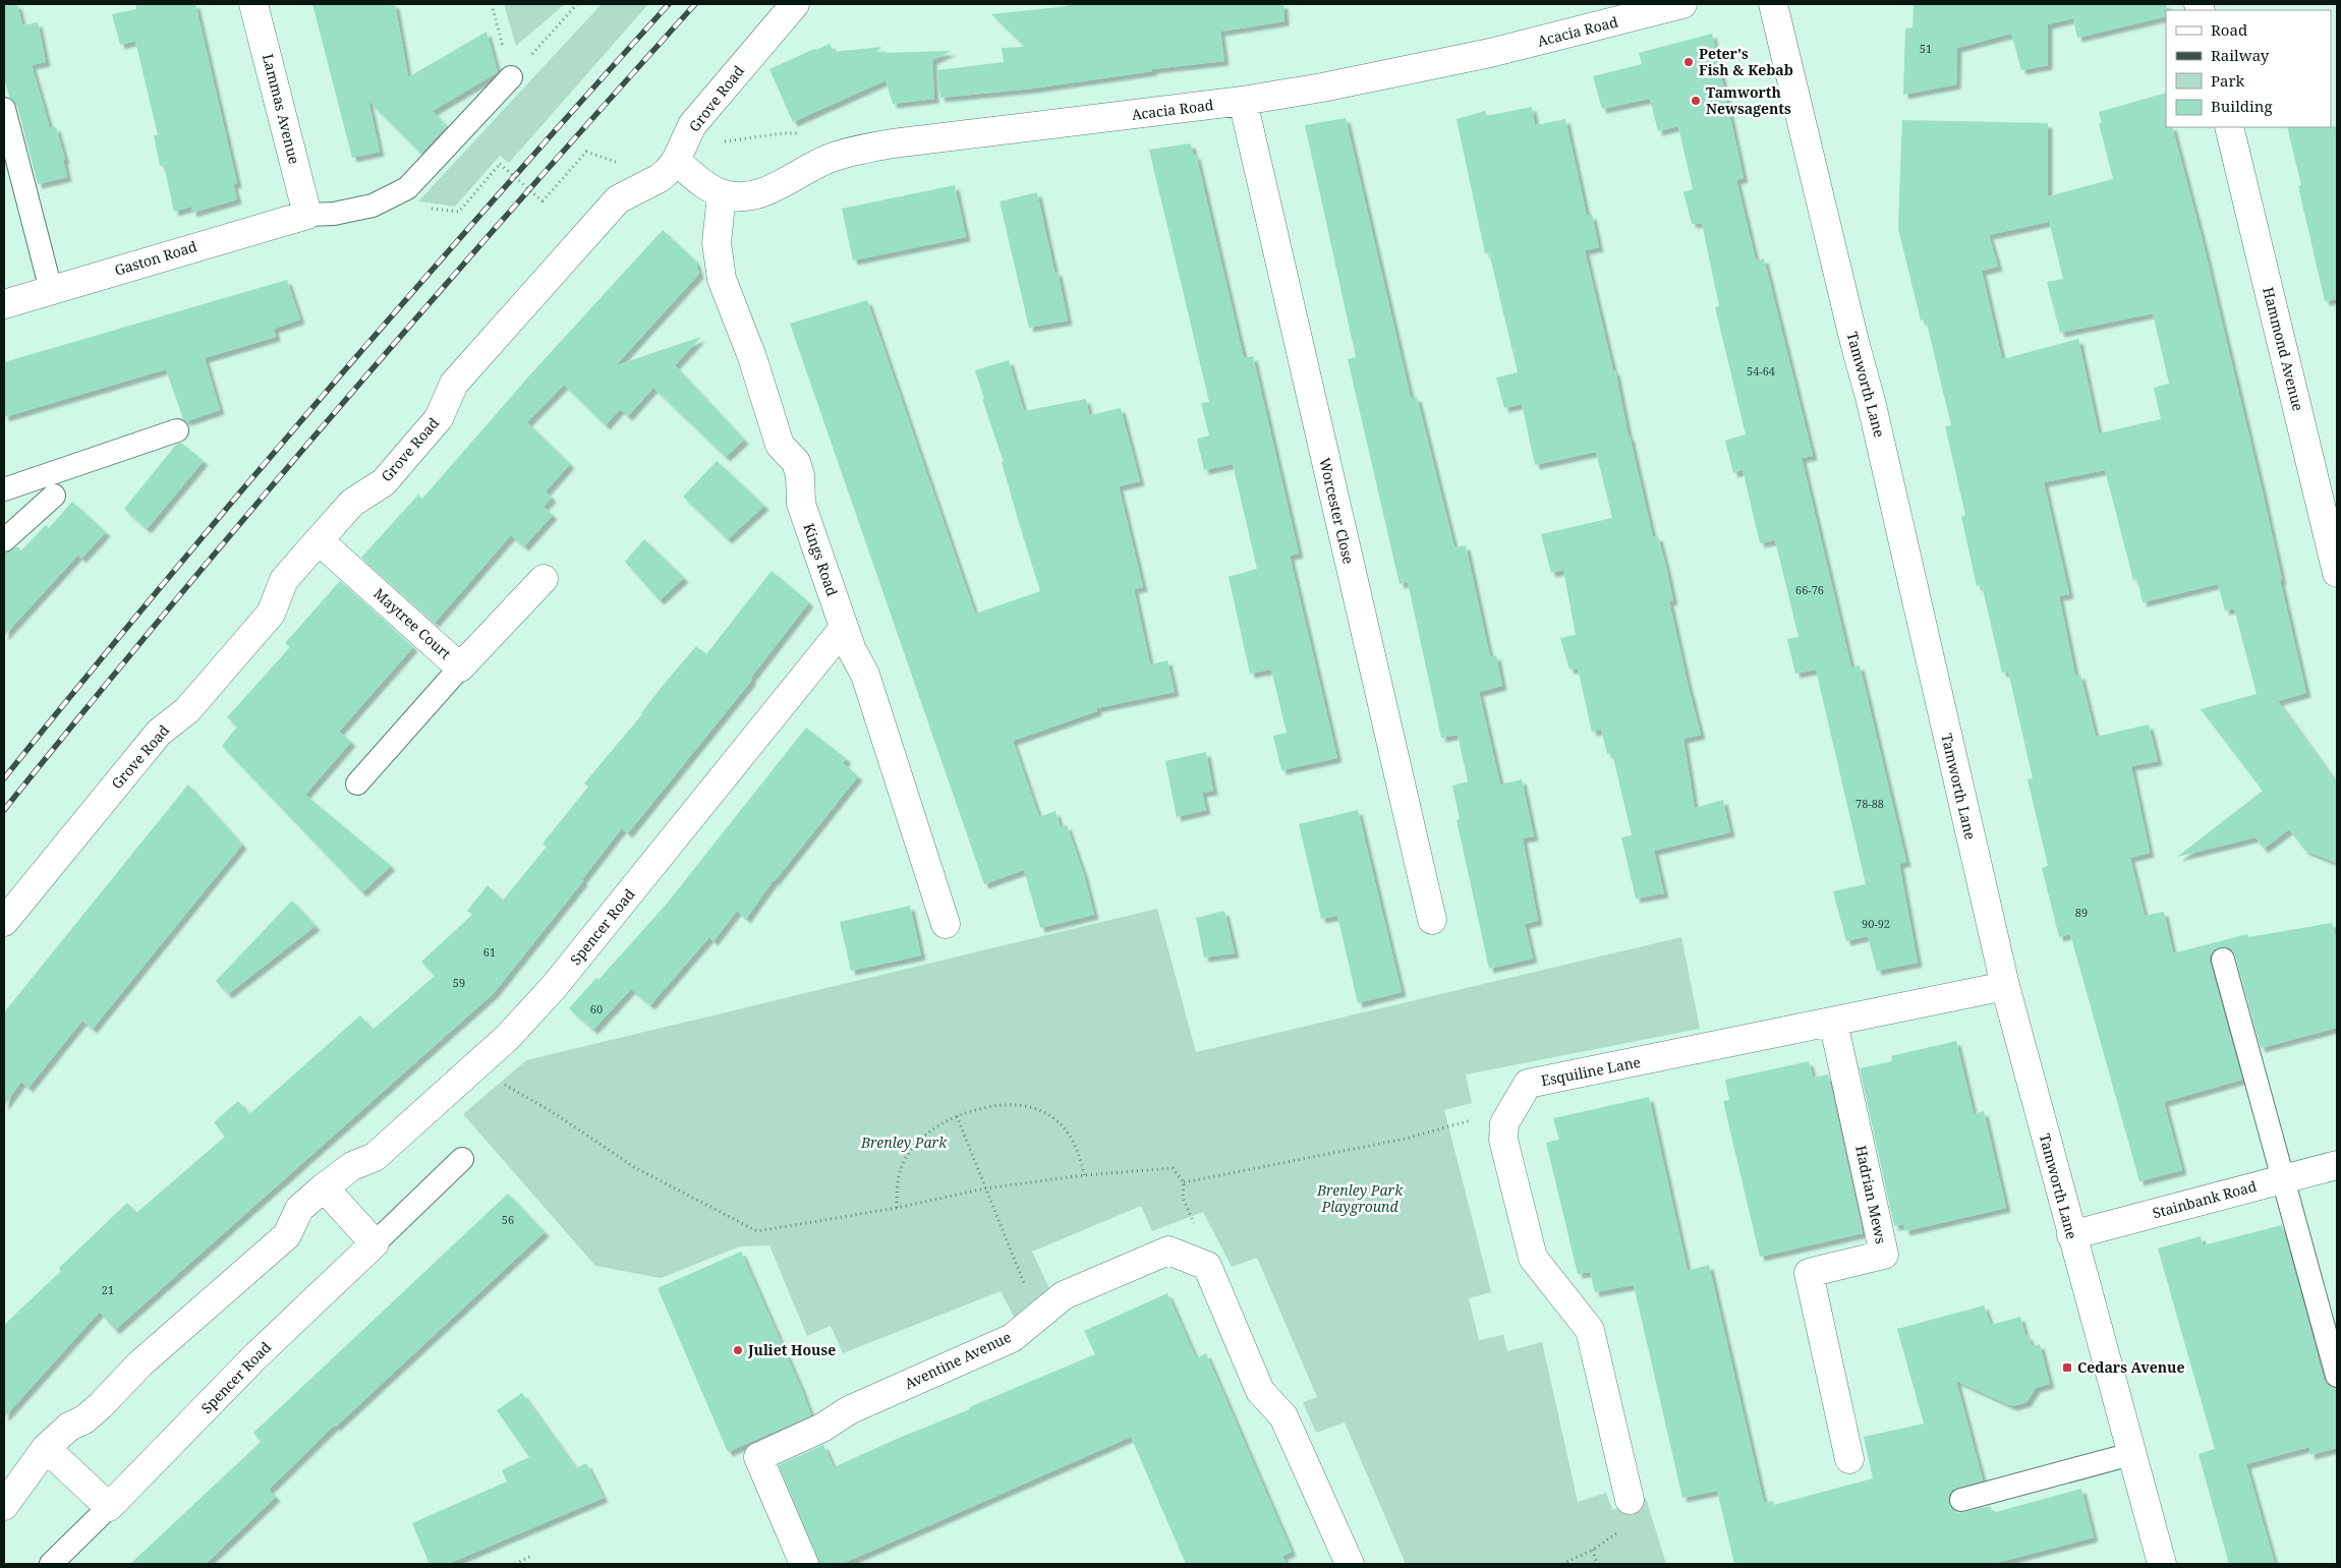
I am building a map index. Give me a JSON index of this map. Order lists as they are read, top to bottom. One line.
{"streets":{"street":["Acacia Road","Grove Road","Lammas Avenue","Gaston Road","Hammond Avenue","Tamworth Lane","Worcester Close","Kings Road","Maytree Court","Spencer Road","Esquiline Lane","Hadrian Mews","Stainbank Road","Aventine Avenue"]},"crossings":[["Acacia Road","Worcester Close"],["Acacia Road","Kings Road"],["Grove Road","Maytree Court"],["Lammas Avenue","Gaston Road"],["Tamworth Lane","Esquiline Lane"],["Tamworth Lane","Stainbank Road"],["Kings Road","Spencer Road"],["Esquiline Lane","Hadrian Mews"]],"parks":["Brenley Park","Brenley Park Playground"],"places":{"other":["Peter's Fish & Kebab","Tamworth Newsagents","Juliet House"],"transit":["Cedars Avenue"]},"house_numbers":["51","54-64","66-76","78-88","89","90-92","61","59","60","56","21"],"legend":["Road","Railway","Park","Building"]}
